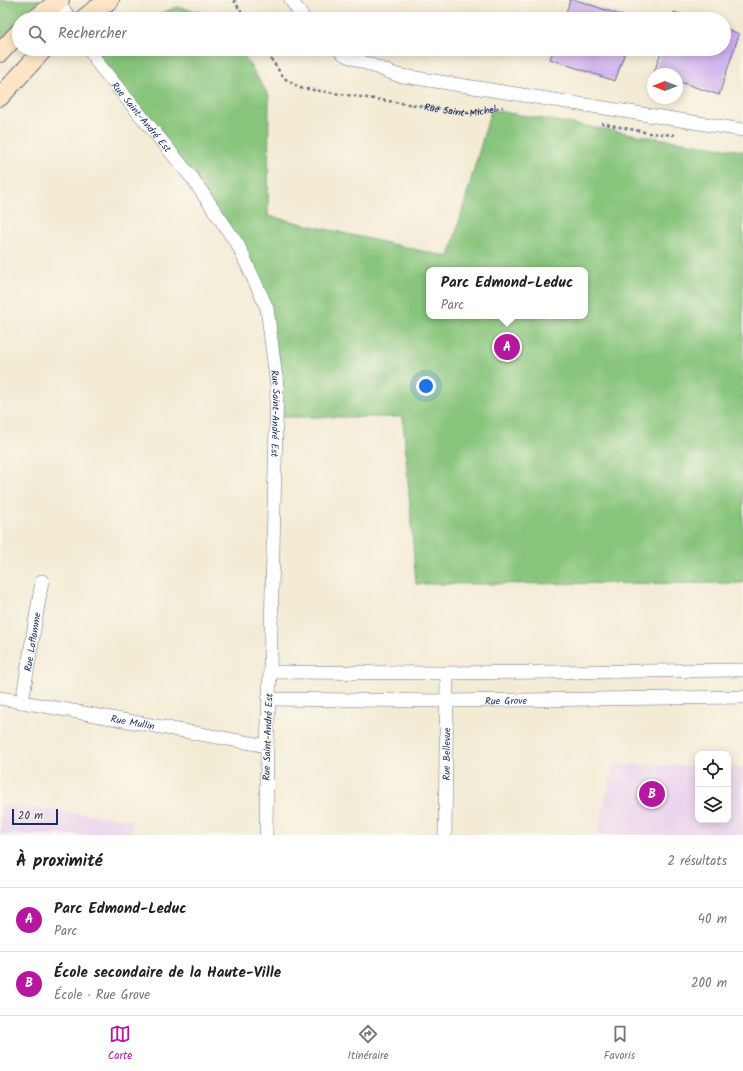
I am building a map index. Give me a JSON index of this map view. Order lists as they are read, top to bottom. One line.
{"streets":{"street":["Rue Saint-Michel","Rue Saint-André Est","Rue Laflamme","Rue Grove","Rue Mullin","Rue Bellevue"]},"crossings":[["Rue Saint-André Est","Rue Grove"],["Rue Saint-André Est","Rue Mullin"],["Rue Laflamme","Rue Mullin"],["Rue Grove","Rue Bellevue"]],"scale_bar":"20 m","north":"left","page":{"search":"Rechercher","popup":["Parc Edmond-Leduc","Parc"],"pins":["A","B"],"scale":"20 m","heading":["À proximité","2 résultats"],"list":[{"mark":"A","name":"Parc Edmond-Leduc","note":"Parc","value":"40 m"},{"mark":"B","name":"École secondaire de la Haute-Ville","note":"École · Rue Grove","value":"200 m"}],"nav":["Carte","Itinéraire","Favoris"]}}
